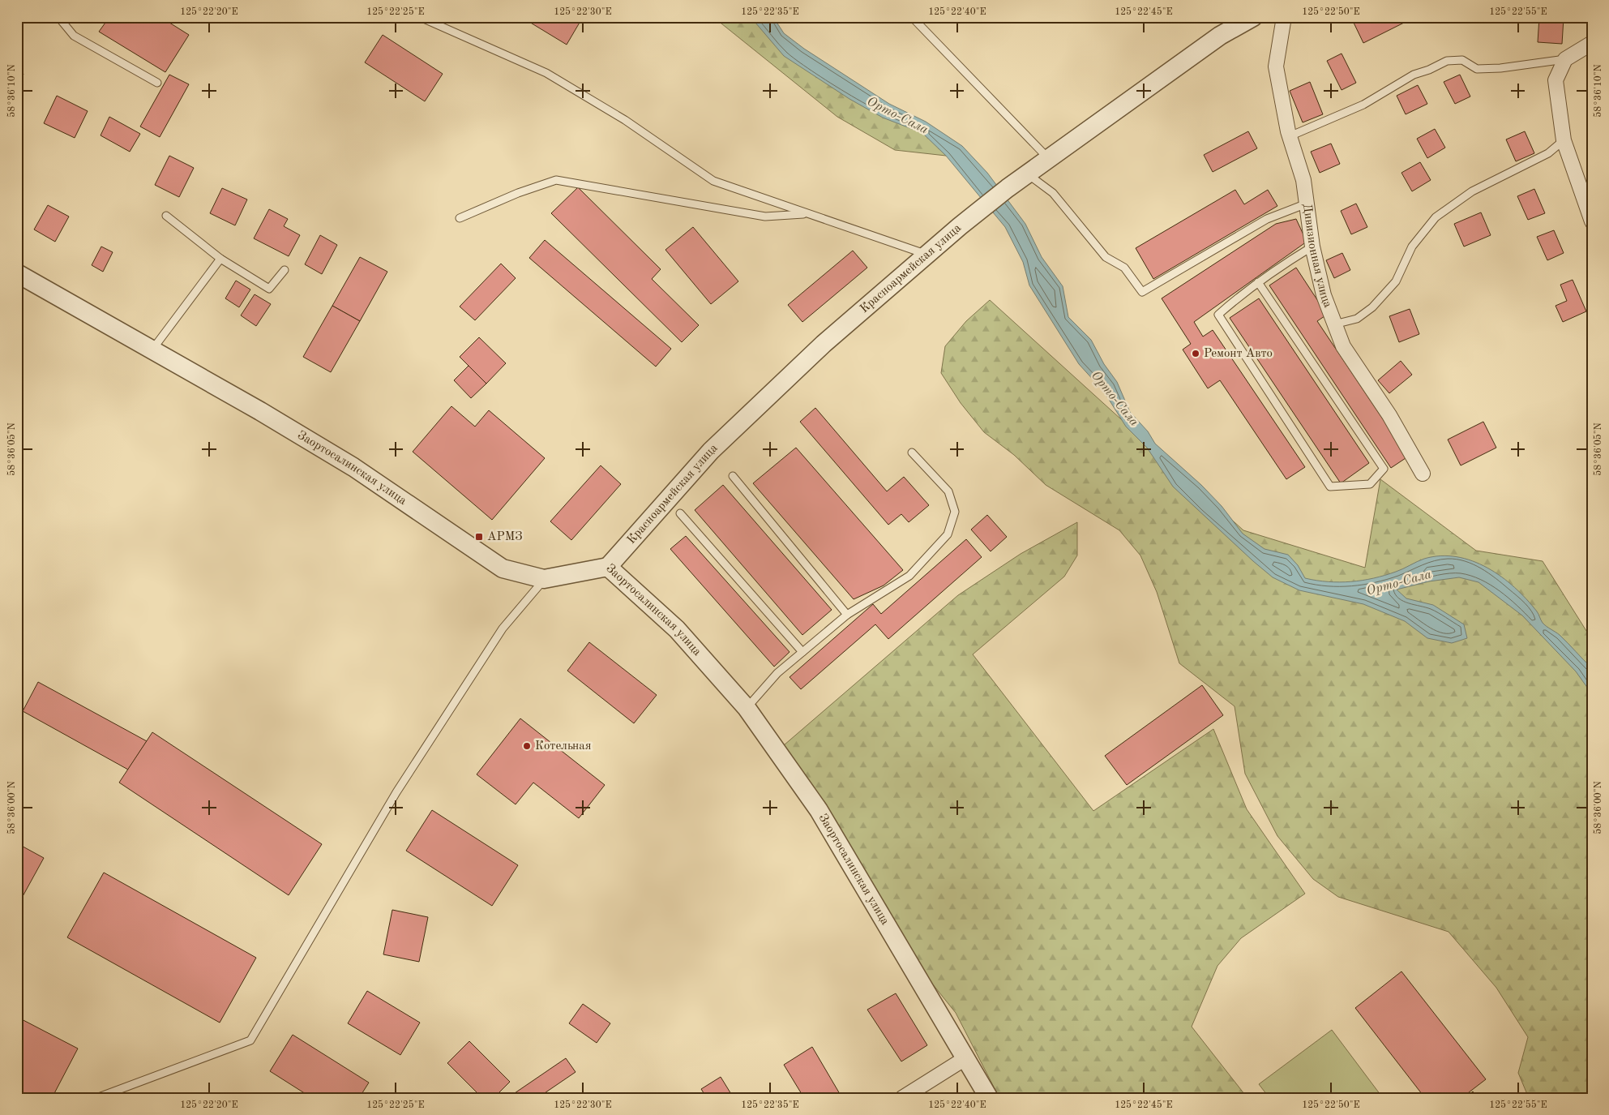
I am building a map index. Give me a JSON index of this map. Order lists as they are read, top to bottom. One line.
{"streets":{"street":["Дивизионная улица","Красноармейская улица","Заортосалинская улица"]},"crossings":[["Красноармейская улица","Заортосалинская улица"]],"water":["Орто-Сала"],"places":{"other":["Ремонт Авто","Котельная"],"transit":["АРМЗ"]},"coordinates":["125°22'20\"E","125°22'25\"E","125°22'30\"E","125°22'35\"E","125°22'40\"E","125°22'45\"E","125°22'50\"E","125°22'55\"E","58°36'10\"N","58°36'05\"N","58°36'00\"N"]}
